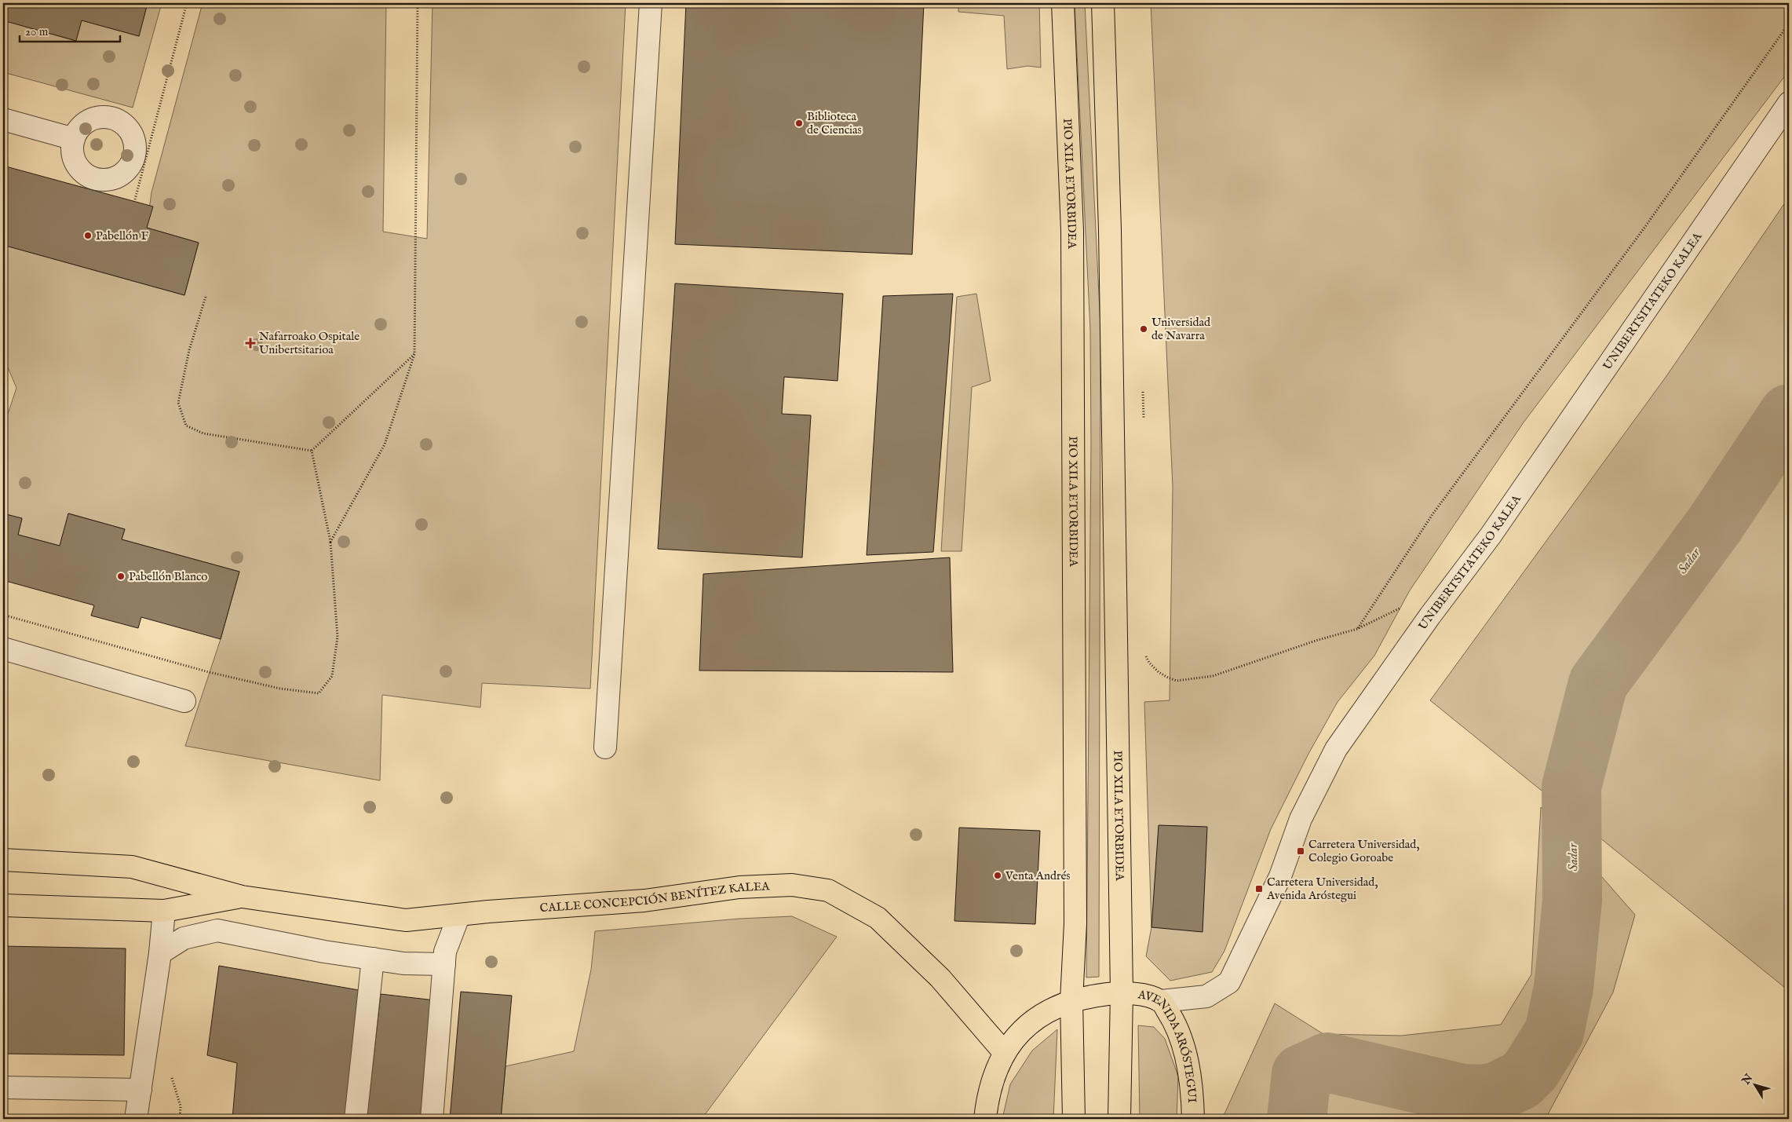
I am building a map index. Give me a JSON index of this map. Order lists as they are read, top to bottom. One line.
{"streets":{"main road":["PIO XII.A ETORBIDEA","CALLE CONCEPCIÓN BENÍTEZ KALEA","AVENIDA ARÓSTEGUI"],"street":["UNIBERTSITATEKO KALEA"]},"crossings":[["PIO XII.A ETORBIDEA","AVENIDA ARÓSTEGUI"],["UNIBERTSITATEKO KALEA","AVENIDA ARÓSTEGUI"],["CALLE CONCEPCIÓN BENÍTEZ KALEA","AVENIDA ARÓSTEGUI"]],"water":["Sadar"],"places":{"other":["Biblioteca de Ciencias","Pabellón F","Universidad de Navarra","Pabellón Blanco","Venta Andrés"],"health":["Nafarroako Ospitale Unibertsitarioa"],"transit":["Carretera Universidad, Colegio Goroabe","Carretera Universidad, Avenida Aróstegui"]},"scale_bar":"20 m","north":"top left"}
